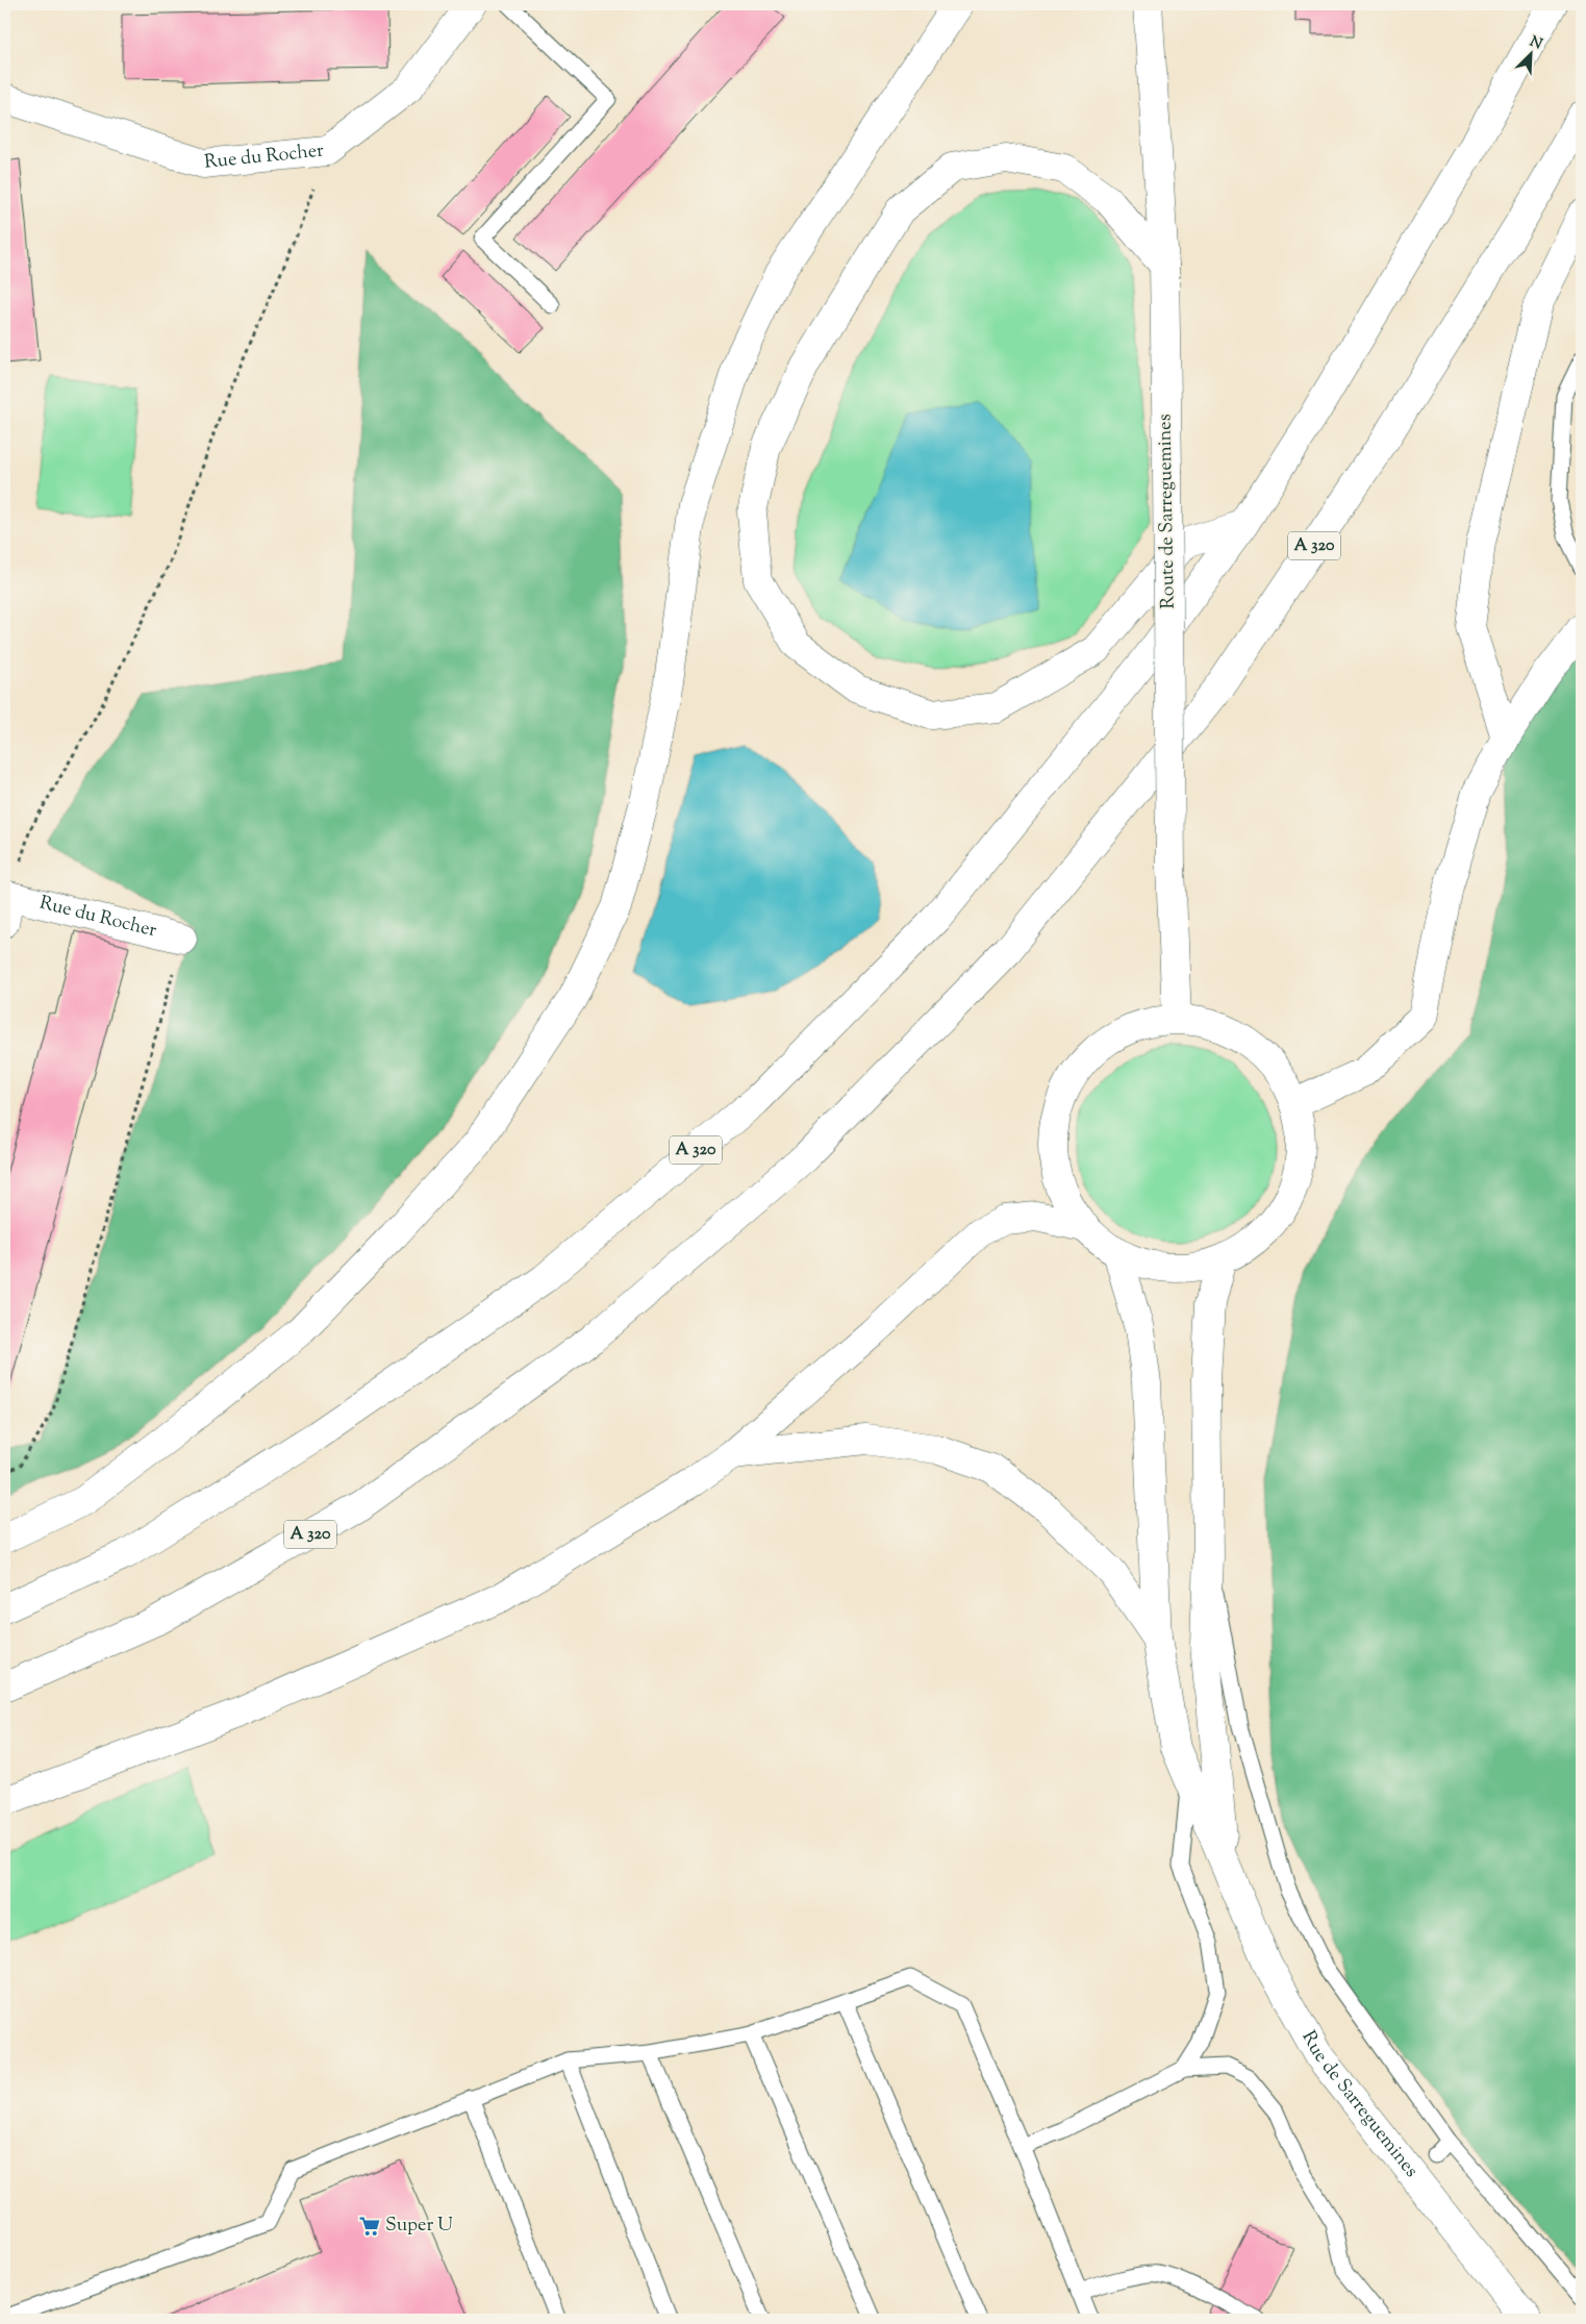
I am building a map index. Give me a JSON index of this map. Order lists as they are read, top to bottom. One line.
{"streets":{"main road":["Rue du Rocher","Route de Sarreguemines","A 320","Rue de Sarreguemines"]},"places":{"supermarket":["Super U"]},"north":"top right"}
